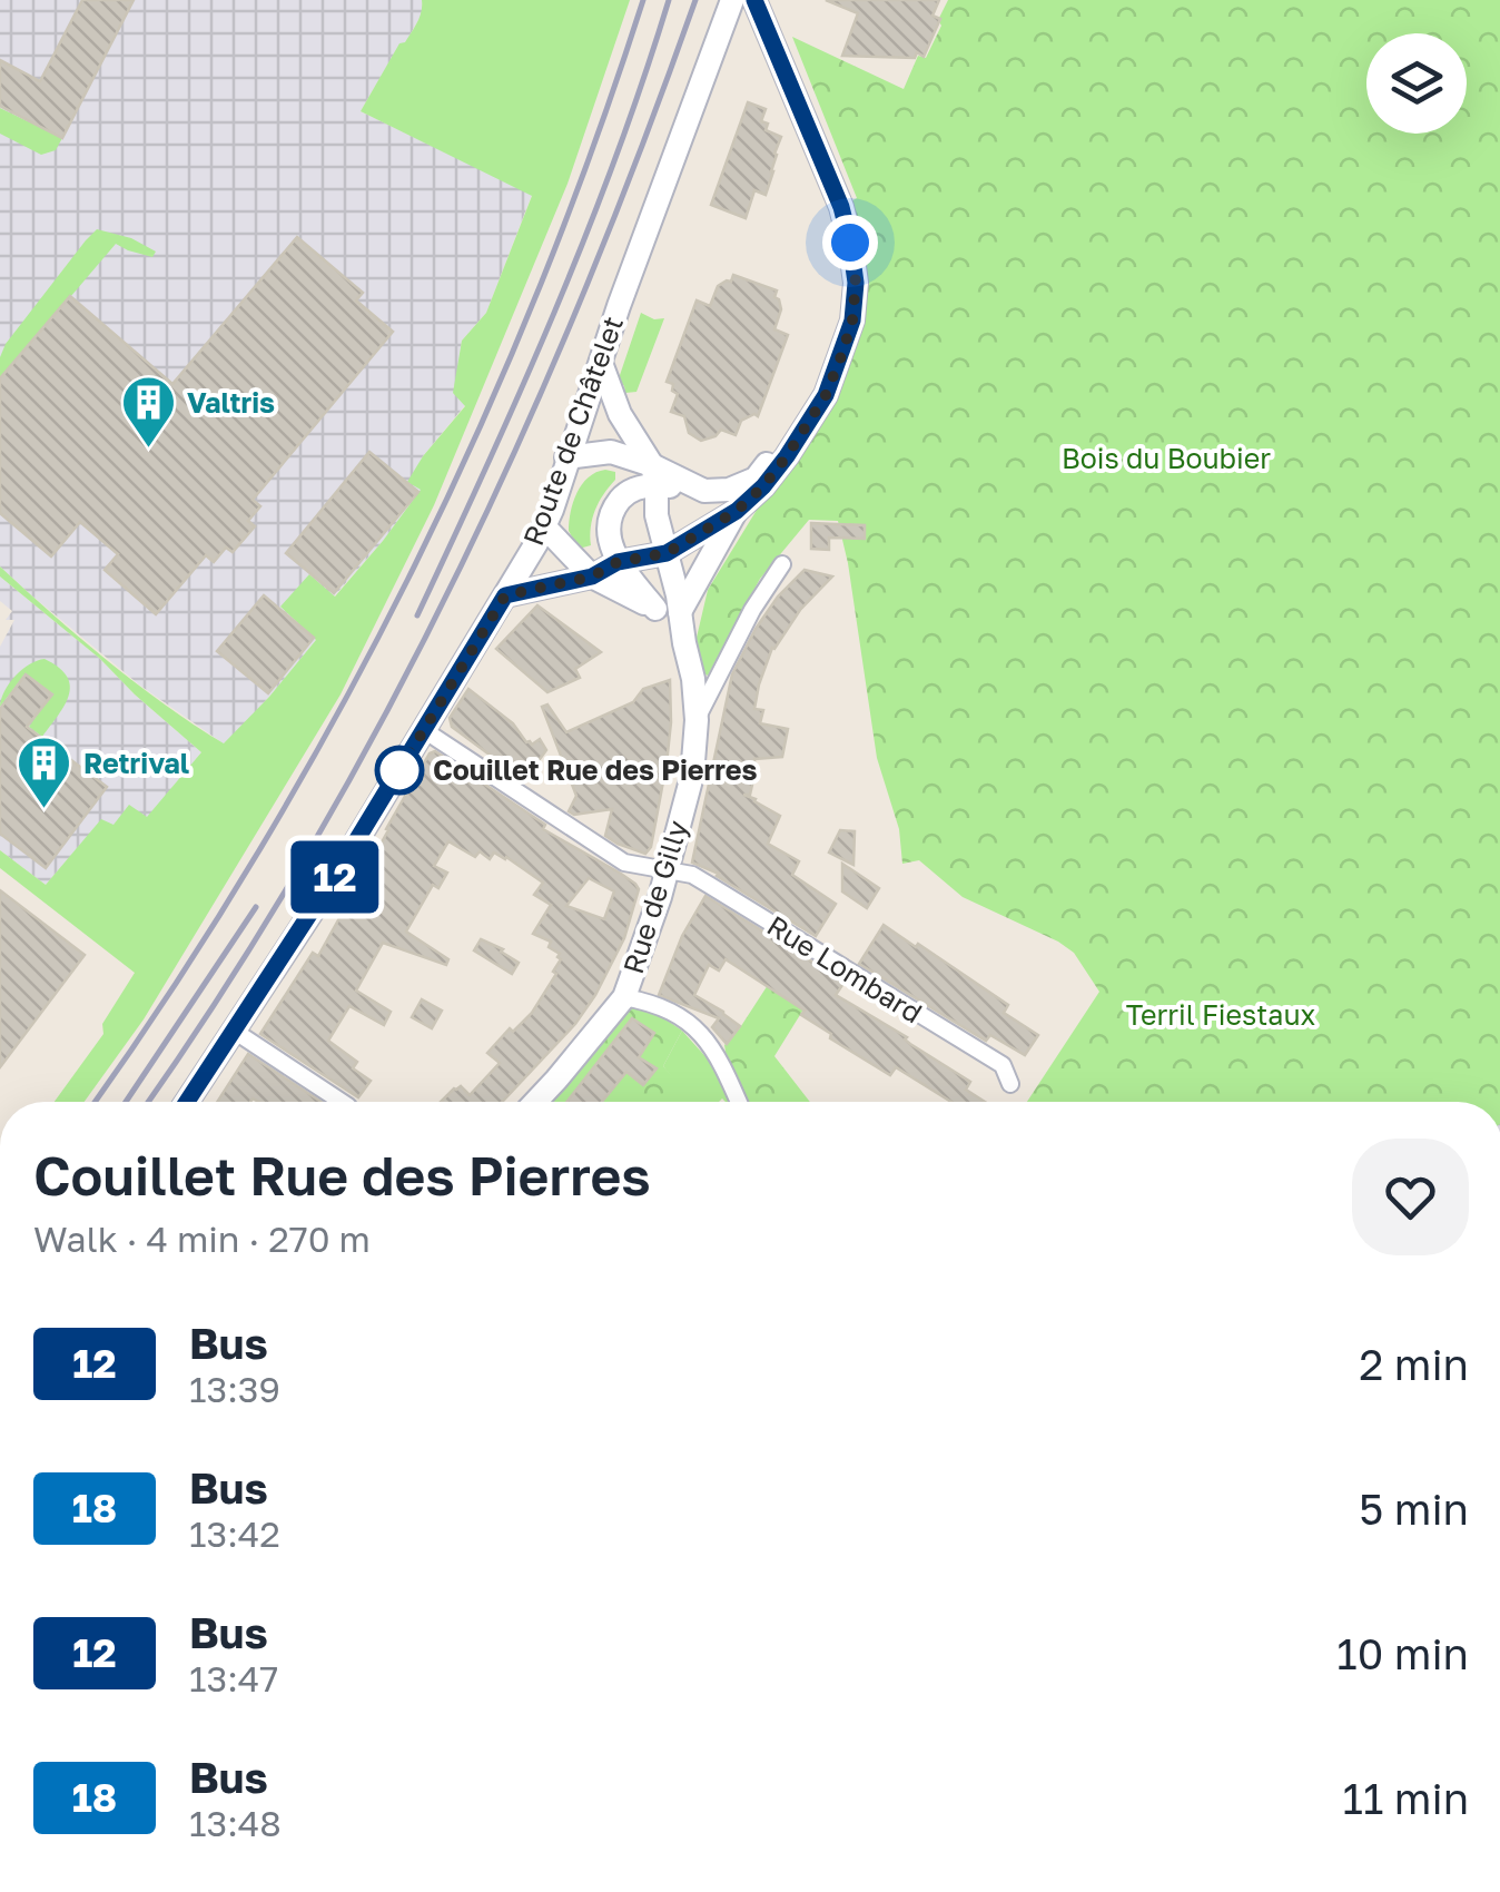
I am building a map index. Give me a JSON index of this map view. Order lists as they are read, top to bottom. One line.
{"streets":{"main road":["Route de Châtelet","Rue de Gilly"],"street":["Rue Lombard"]},"crossings":[["Route de Châtelet","Rue Lombard"],["Rue de Gilly","Rue Lombard"]],"parks":["Bois du Boubier","Terril Fiestaux"],"places":{"building":["Valtris","Retrival"],"other":["Couillet Rue des Pierres"]},"lines":["bus line 12"],"page":{"on_map":"12","heading":["Couillet Rue des Pierres","Walk · 4 min · 270 m"],"list":[{"mark":"12","name":"Bus","note":"13:39","value":"2 min"},{"mark":"18","name":"Bus","note":"13:42","value":"5 min"},{"mark":"12","name":"Bus","note":"13:47","value":"10 min"},{"mark":"18","name":"Bus","note":"13:48","value":"11 min"}]}}
